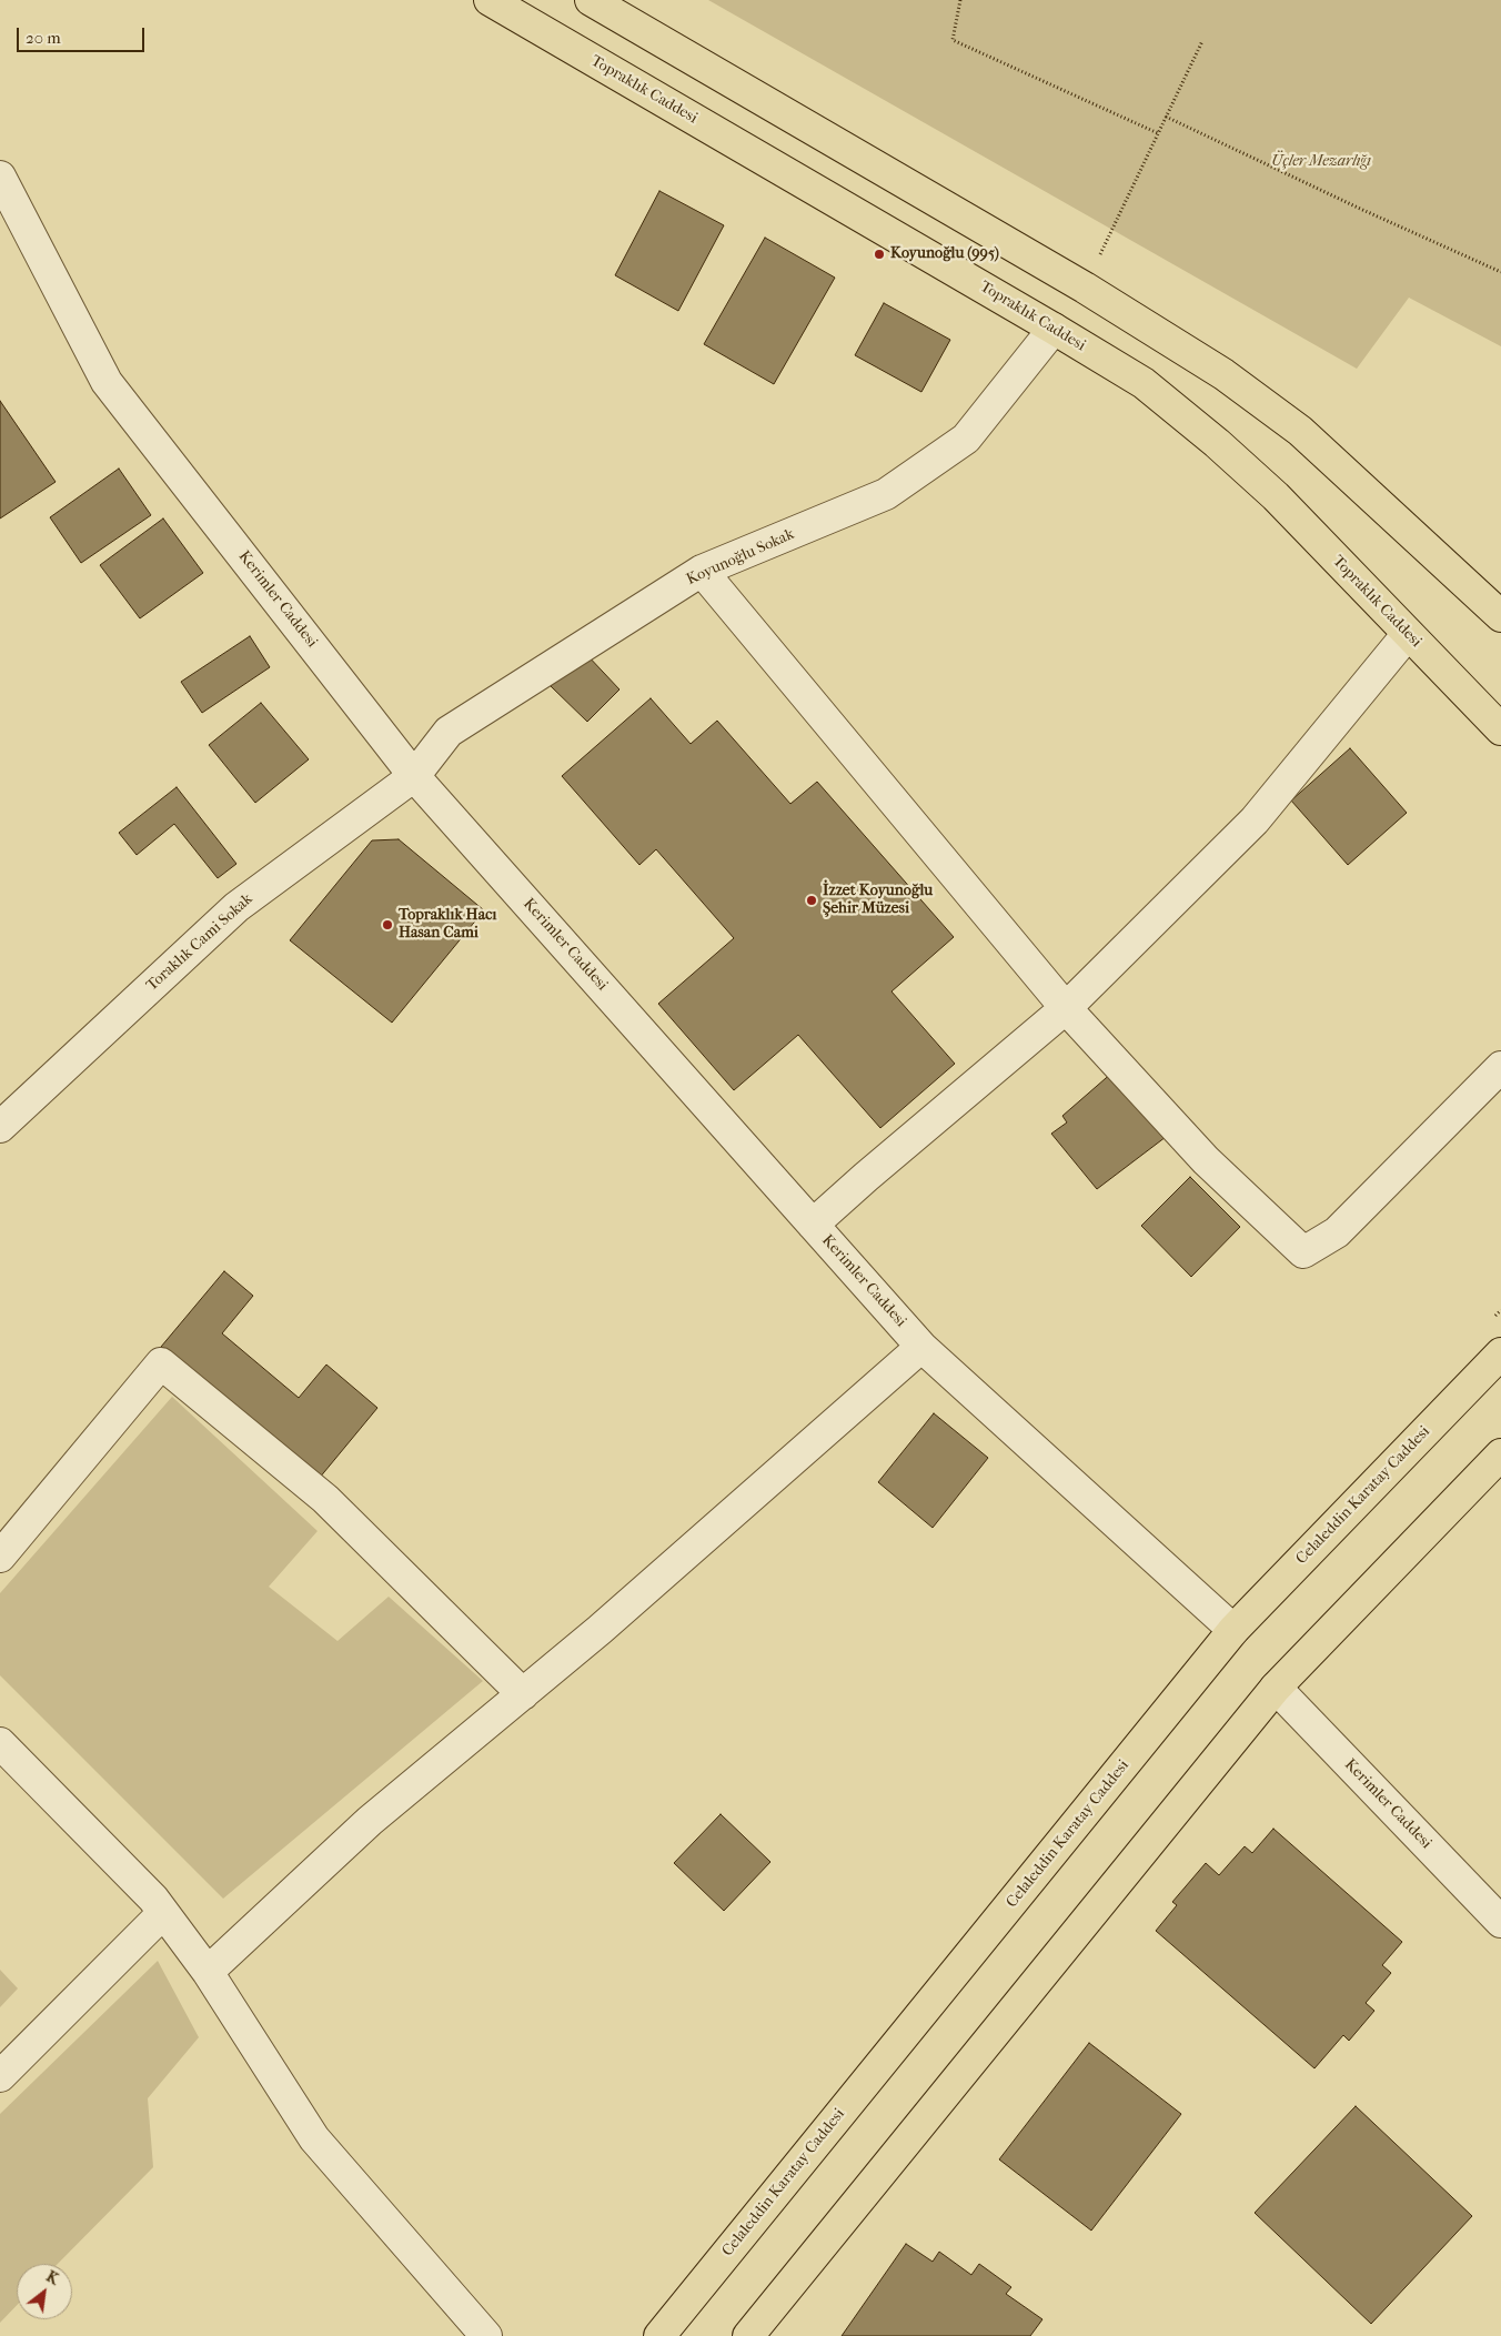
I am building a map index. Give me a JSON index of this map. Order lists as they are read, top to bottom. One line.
{"streets":{"main road":["Topraklık Caddesi","Celaleddin Karatay Caddesi"],"street":["Koyunoğlu Sokak","Kerimler Caddesi","Toraklık Cami Sokak"]},"crossings":[["Topraklık Caddesi","Koyunoğlu Sokak"],["Koyunoğlu Sokak","Kerimler Caddesi"],["Koyunoğlu Sokak","Toraklık Cami Sokak"],["Kerimler Caddesi","Toraklık Cami Sokak"],["Kerimler Caddesi","Celaleddin Karatay Caddesi"]],"parks":["Üçler Mezarlığı"],"places":["Koyunoğlu (995)","İzzet Koyunoğlu Şehir Müzesi","Topraklık Hacı Hasan Cami"],"scale_bar":"20 m","north":"top right"}
